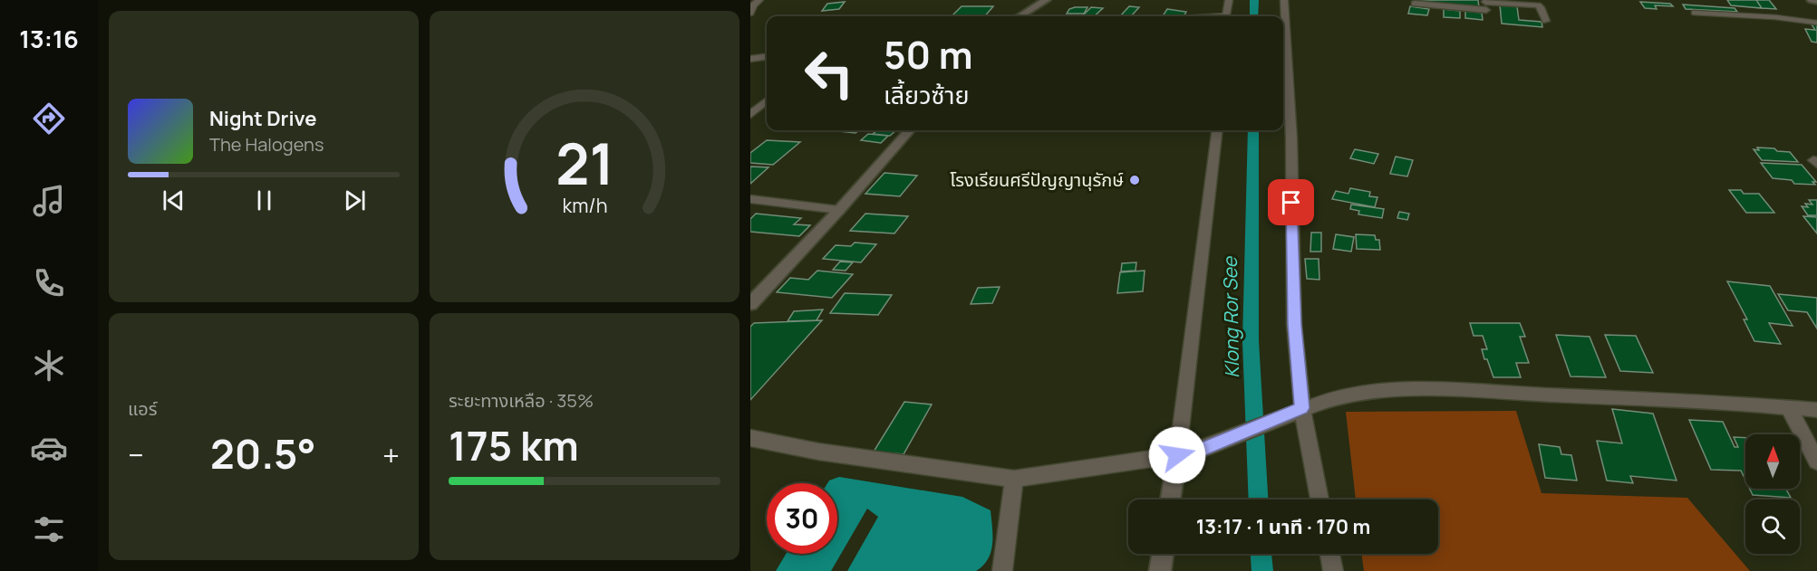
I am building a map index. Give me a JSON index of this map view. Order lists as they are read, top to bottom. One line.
{"water":["Klong Ror See"],"places":["โรงเรียนศรีปัญญานุรักษ์"],"north":"top","page":{"tabs":"13:16","turn":["50 m","เลี้ยวซ้าย"],"song":["Night Drive","The Halogens"],"tile":["แอร์",["ระยะทางเหลือ · 35%","175 km"]],"heat":["−","20.5°","+"],"limit":"30","trip":"13:17 · 1 นาที · 170 m","gauge":["21","km/h"]}}
